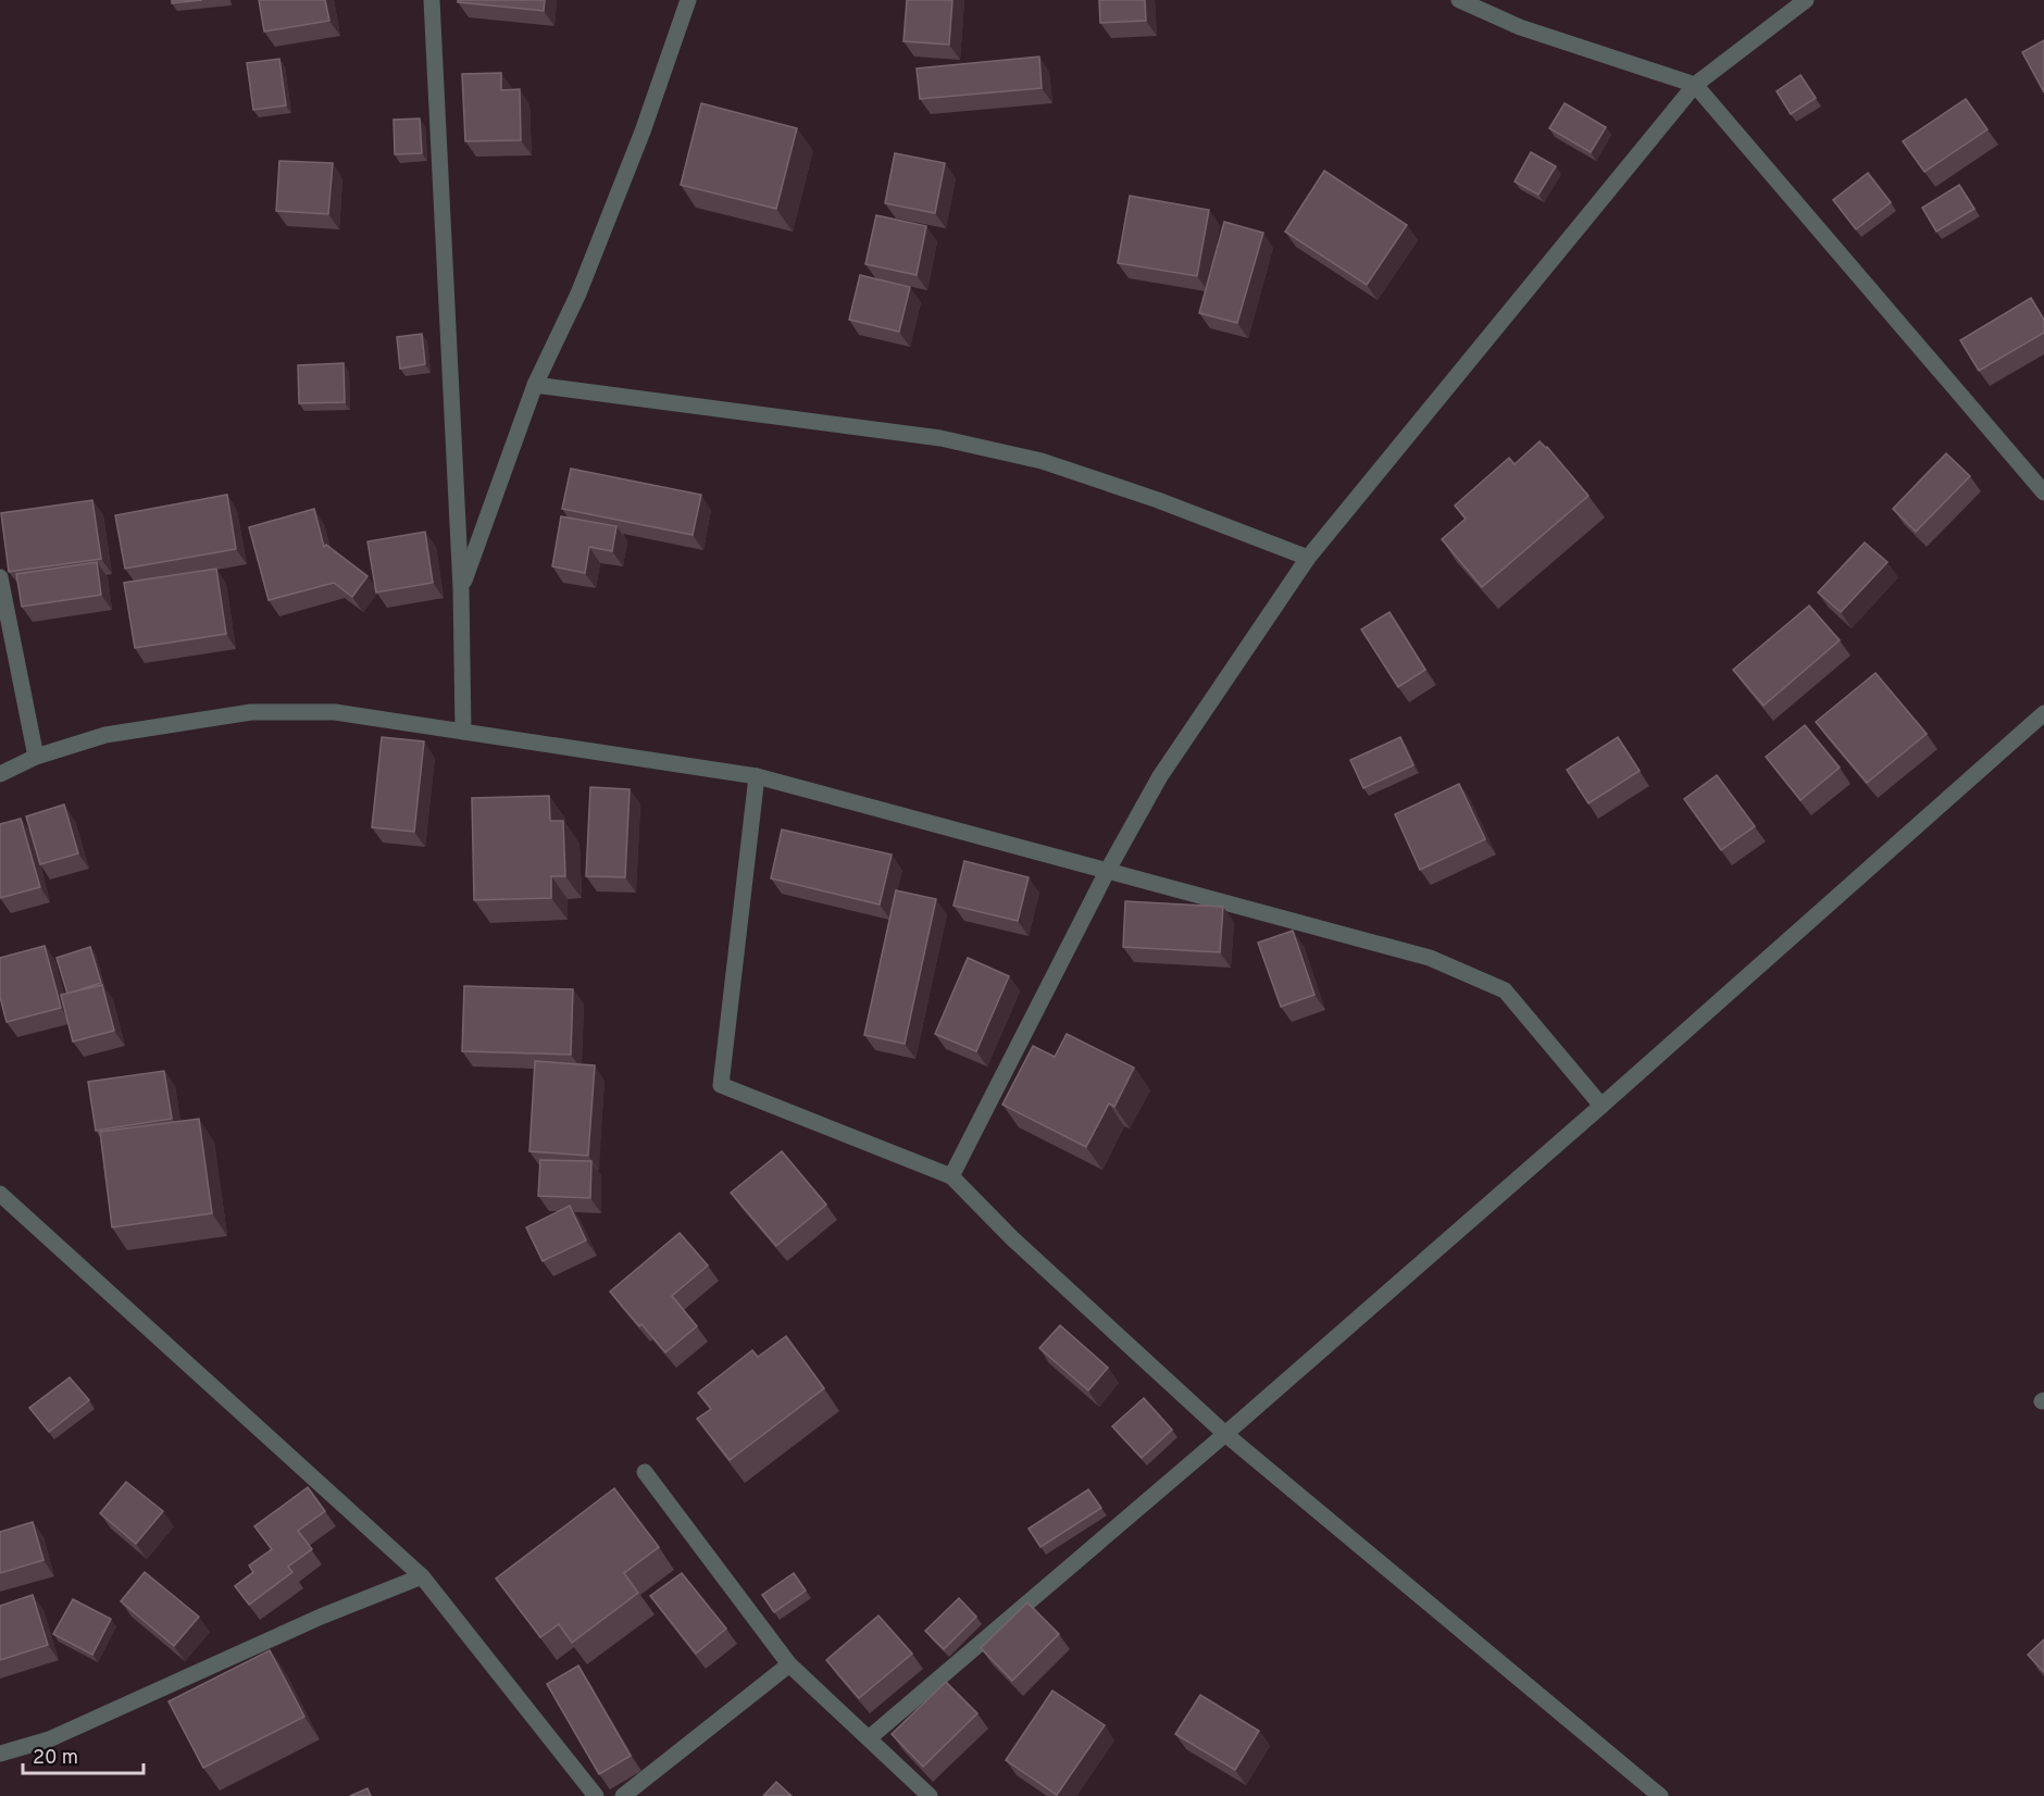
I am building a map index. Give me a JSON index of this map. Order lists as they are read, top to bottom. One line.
{"scale_bar":"20 m"}
